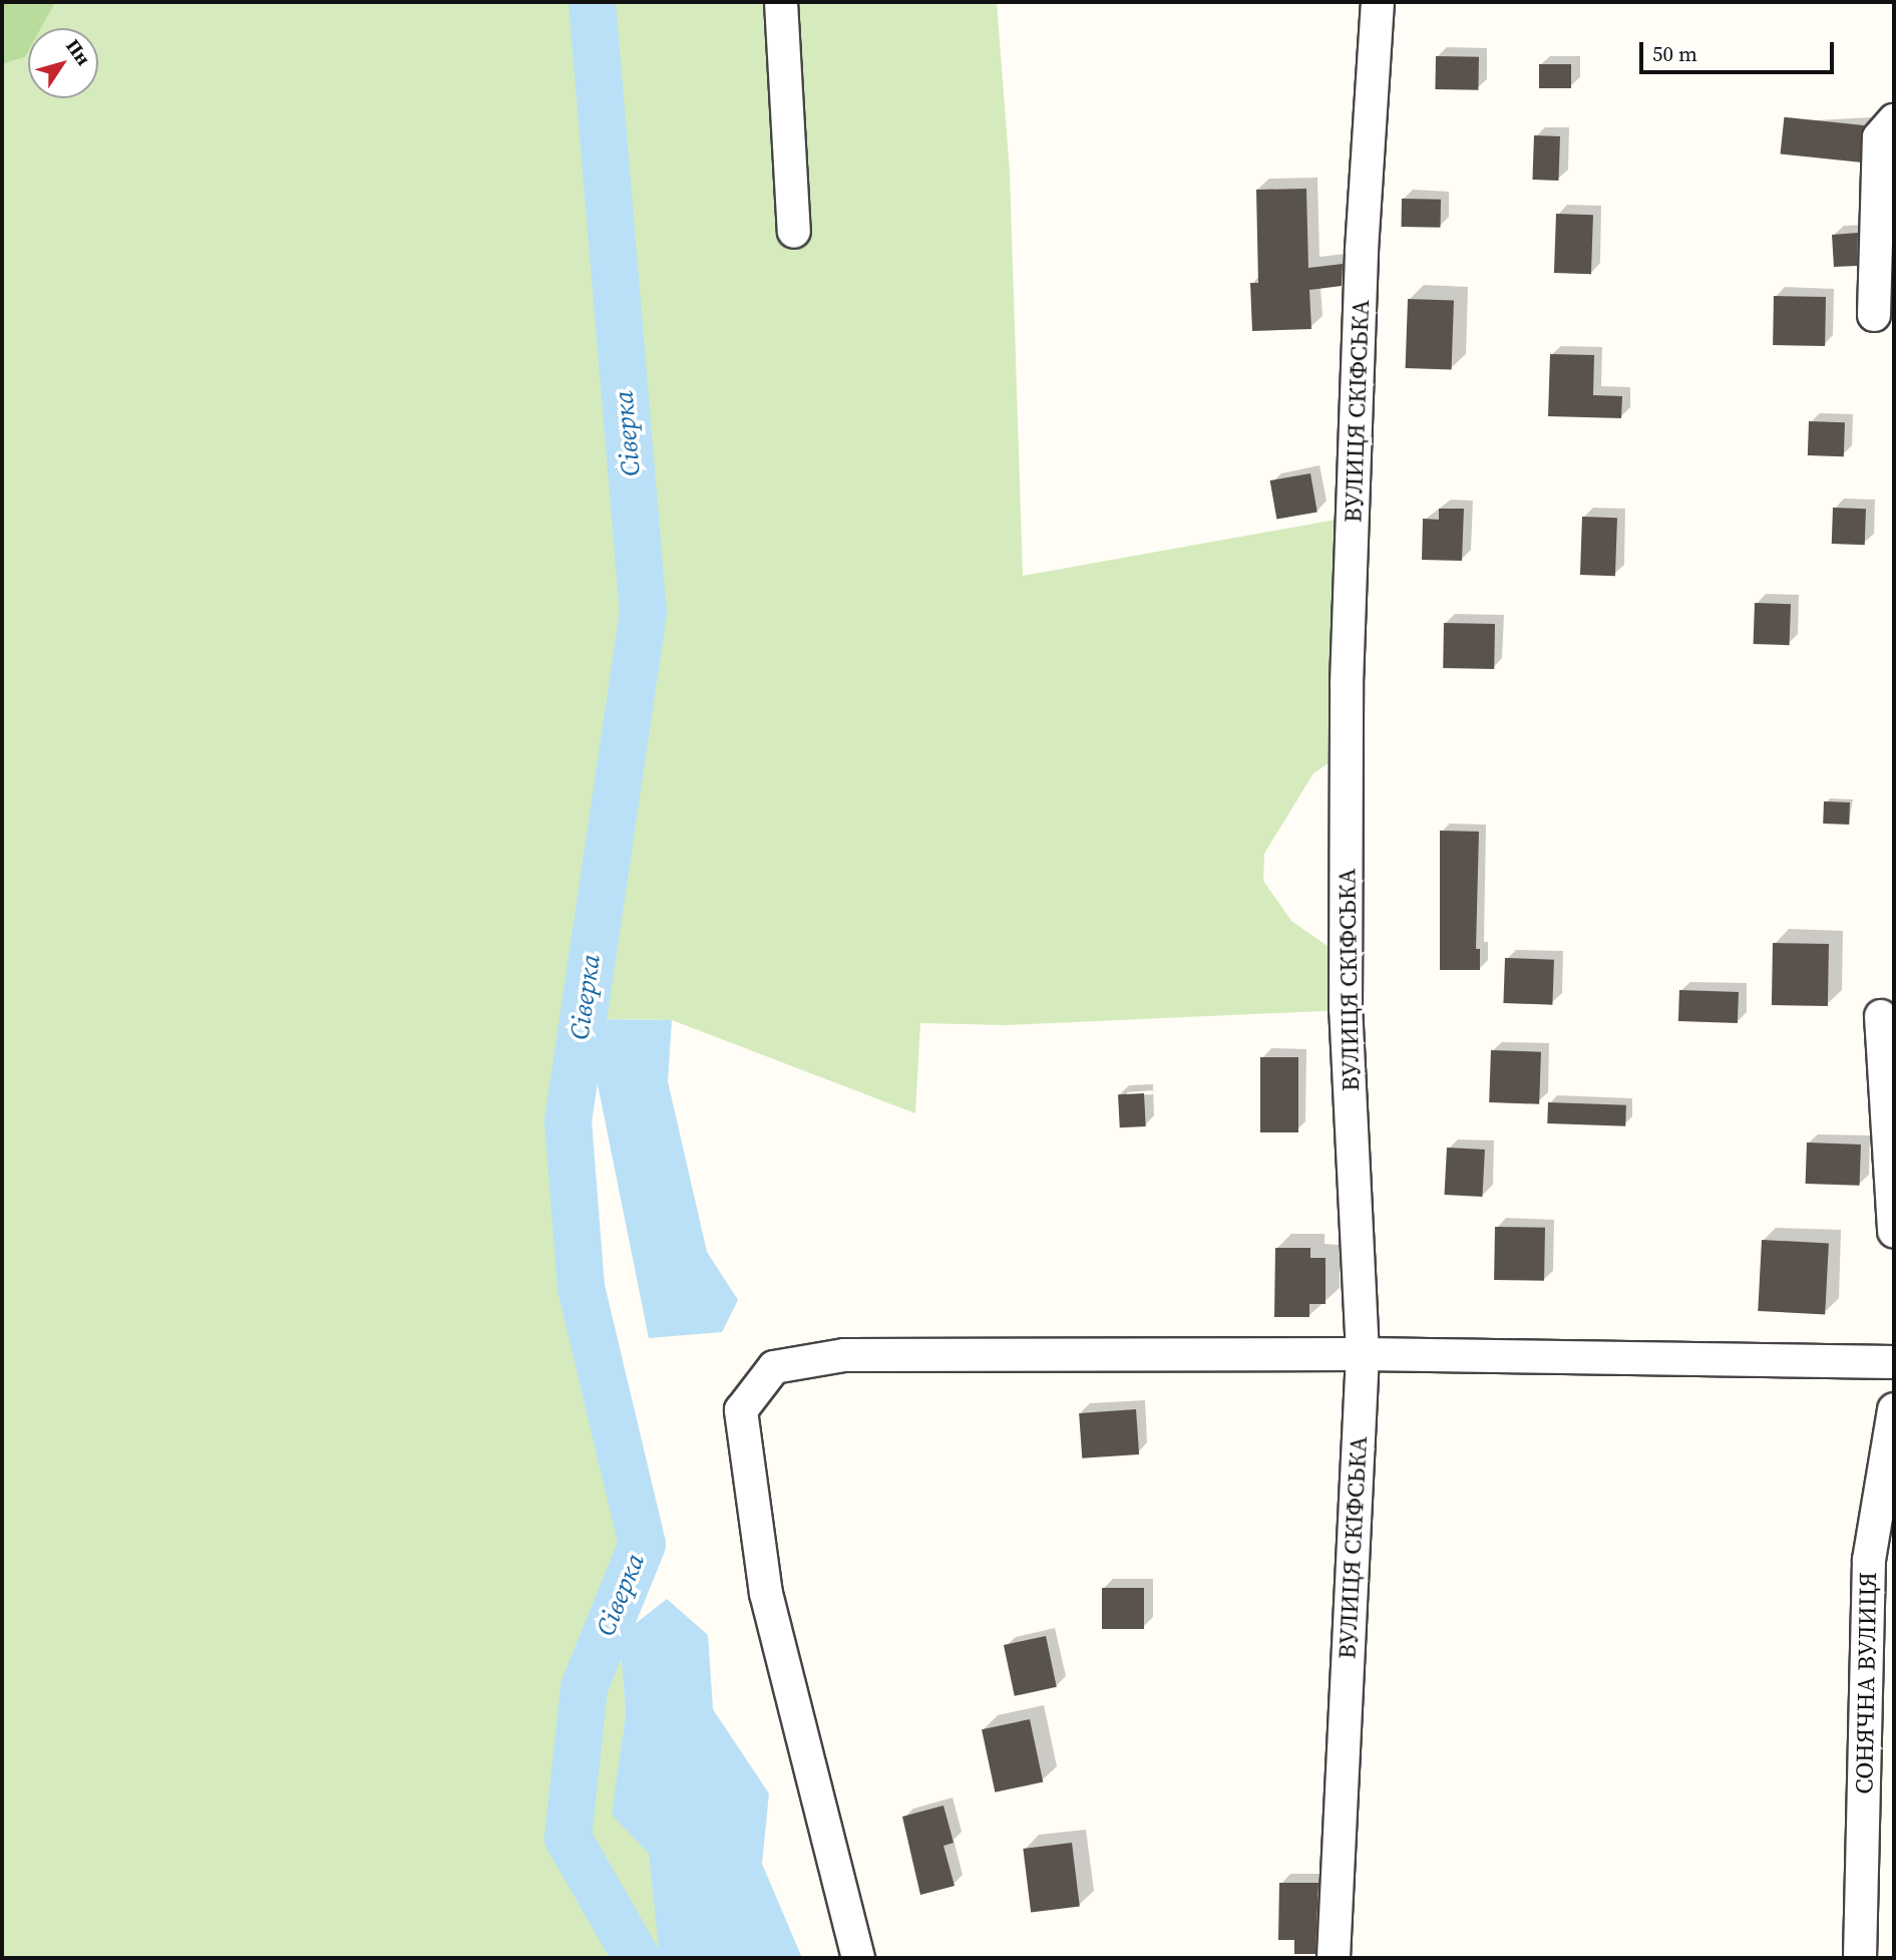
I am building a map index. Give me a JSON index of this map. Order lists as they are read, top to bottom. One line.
{"streets":{"street":["ВУЛИЦЯ СКІФСЬКА","СОНЯЧНА ВУЛИЦЯ"]},"water":["Сіверка"],"scale_bar":"50 m","north":"top right"}
